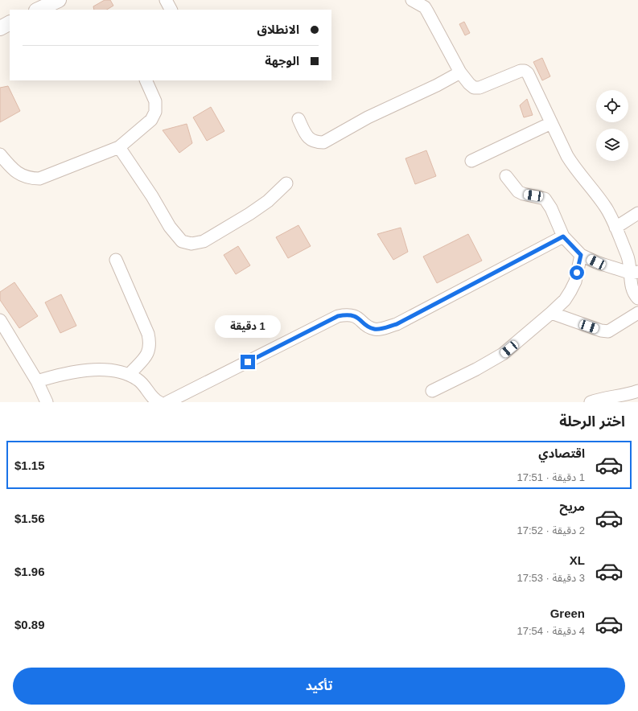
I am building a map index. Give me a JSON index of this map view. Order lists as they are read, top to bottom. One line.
{"page":{"banner":["الانطلاق","الوجهة"],"bubble":"1 دقيقة","heading":"اختر الرحلة","list":[{"name":"اقتصادي","note":"1 دقيقة · 17:51","value":"$1.15"},{"name":"مريح","note":"2 دقيقة · 17:52","value":"$1.56"},{"name":"XL","note":"3 دقيقة · 17:53","value":"$1.96"},{"name":"Green","note":"4 دقيقة · 17:54","value":"$0.89"}],"buttons":"تأكيد"}}
